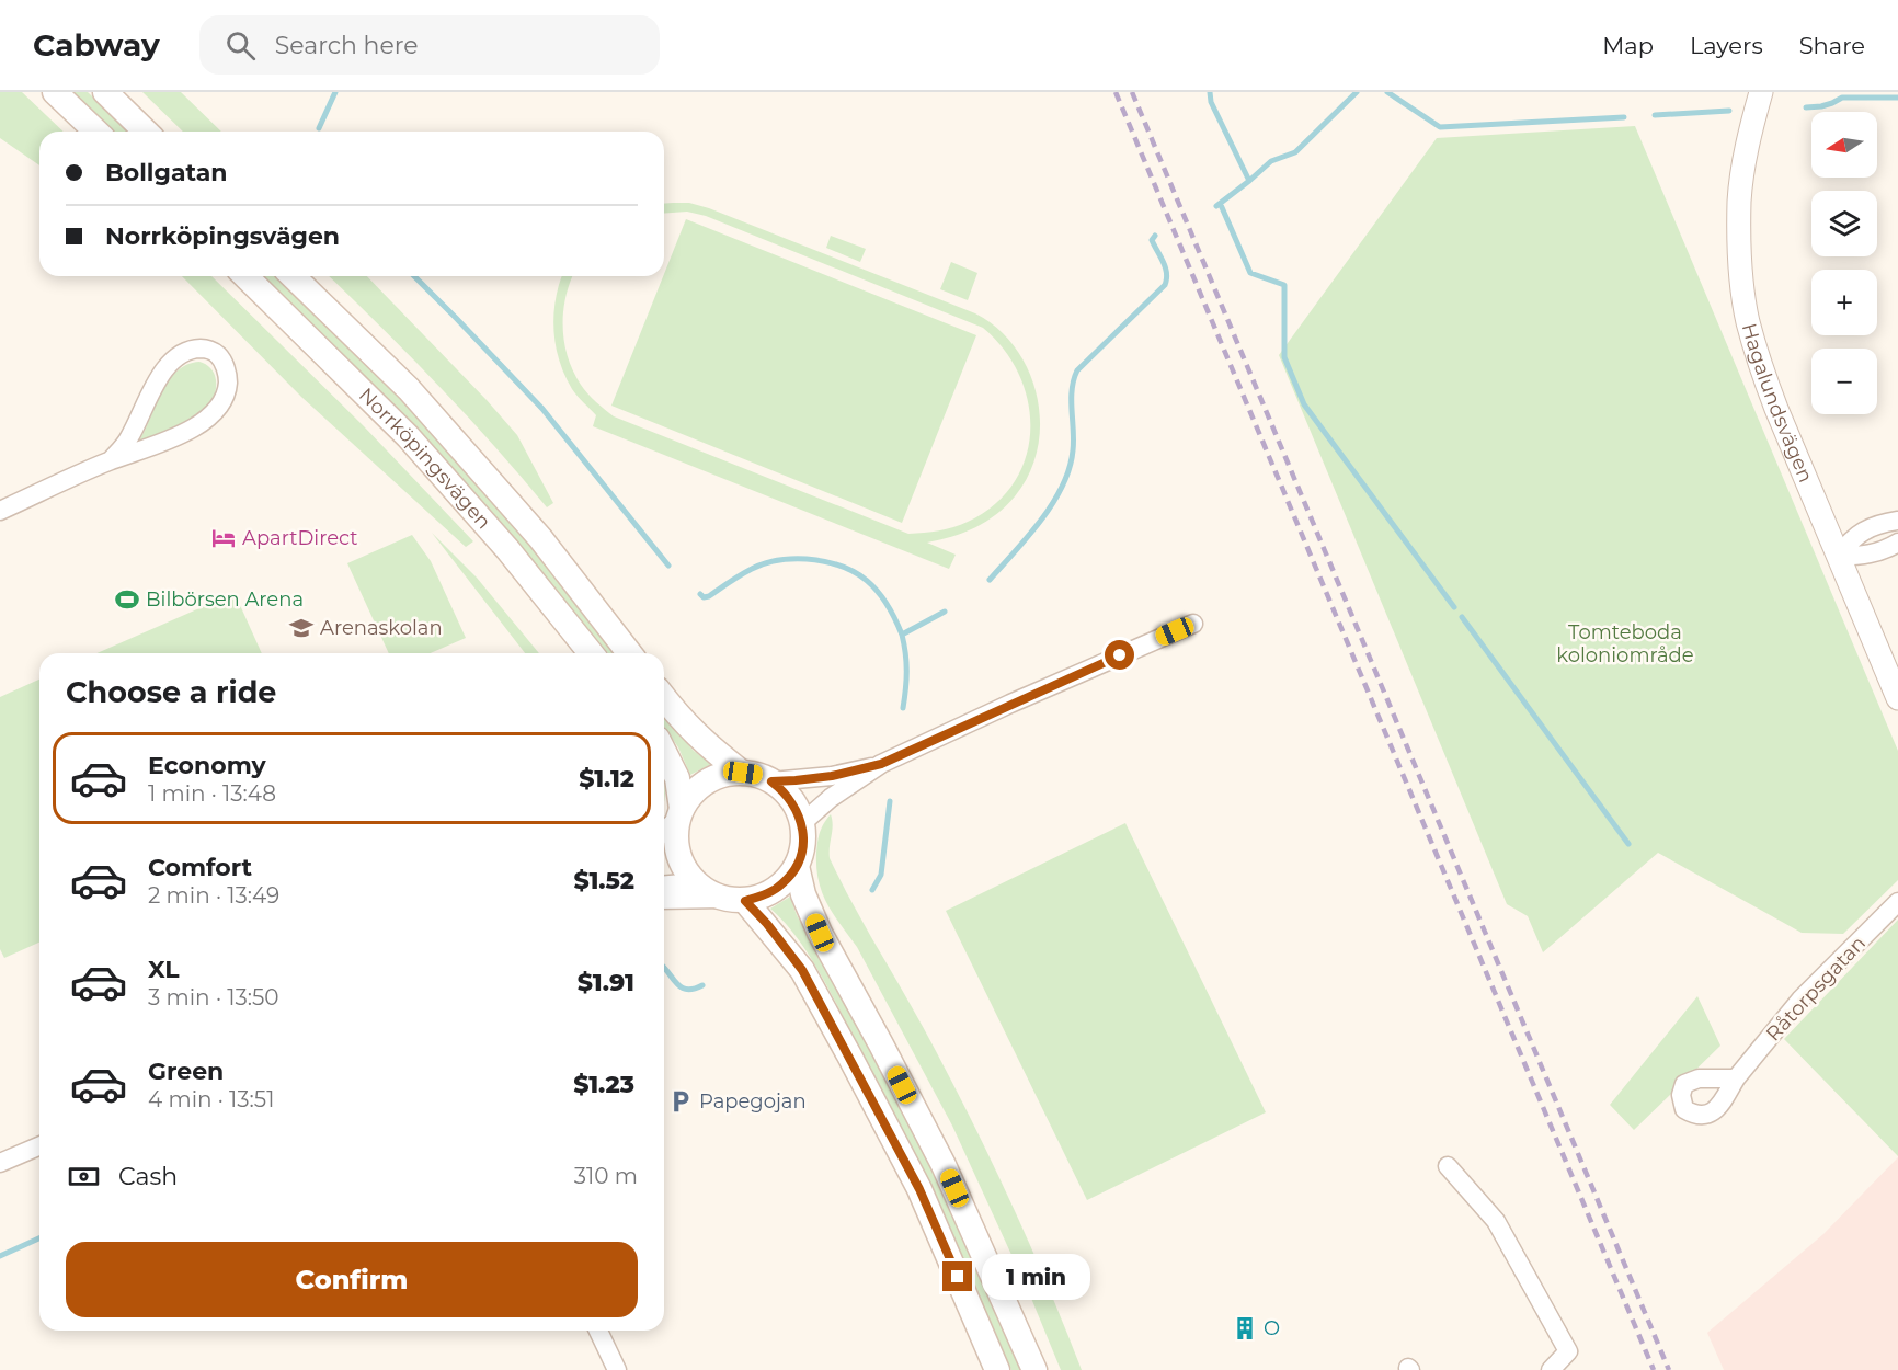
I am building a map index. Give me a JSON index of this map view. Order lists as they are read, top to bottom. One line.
{"streets":{"main road":["Norrköpingsvägen"],"street":["Hagalundsvägen","Råtorpsgatan"]},"parks":["Tomteboda koloniområde"],"places":{"hotel":["ApartDirect"],"sports":["Bilbörsen Arena"],"school or university":["Arenaskolan"],"parking":["Papegojan"],"building":["O"]},"north":"left","page":{"header":"Cabway","search":"Search here","nav":["Map","Layers","Share"],"map_buttons":["+","−"],"banner":["Bollgatan","Norrköpingsvägen"],"heading":"Choose a ride","list":[{"name":"Economy","note":"1 min · 13:48","value":"$1.12"},{"name":"Comfort","note":"2 min · 13:49","value":"$1.52"},{"name":"XL","note":"3 min · 13:50","value":"$1.91"},{"name":"Green","note":"4 min · 13:51","value":"$1.23"}],"pay":["Cash","310 m"],"buttons":"Confirm","bubble":"1 min"}}
